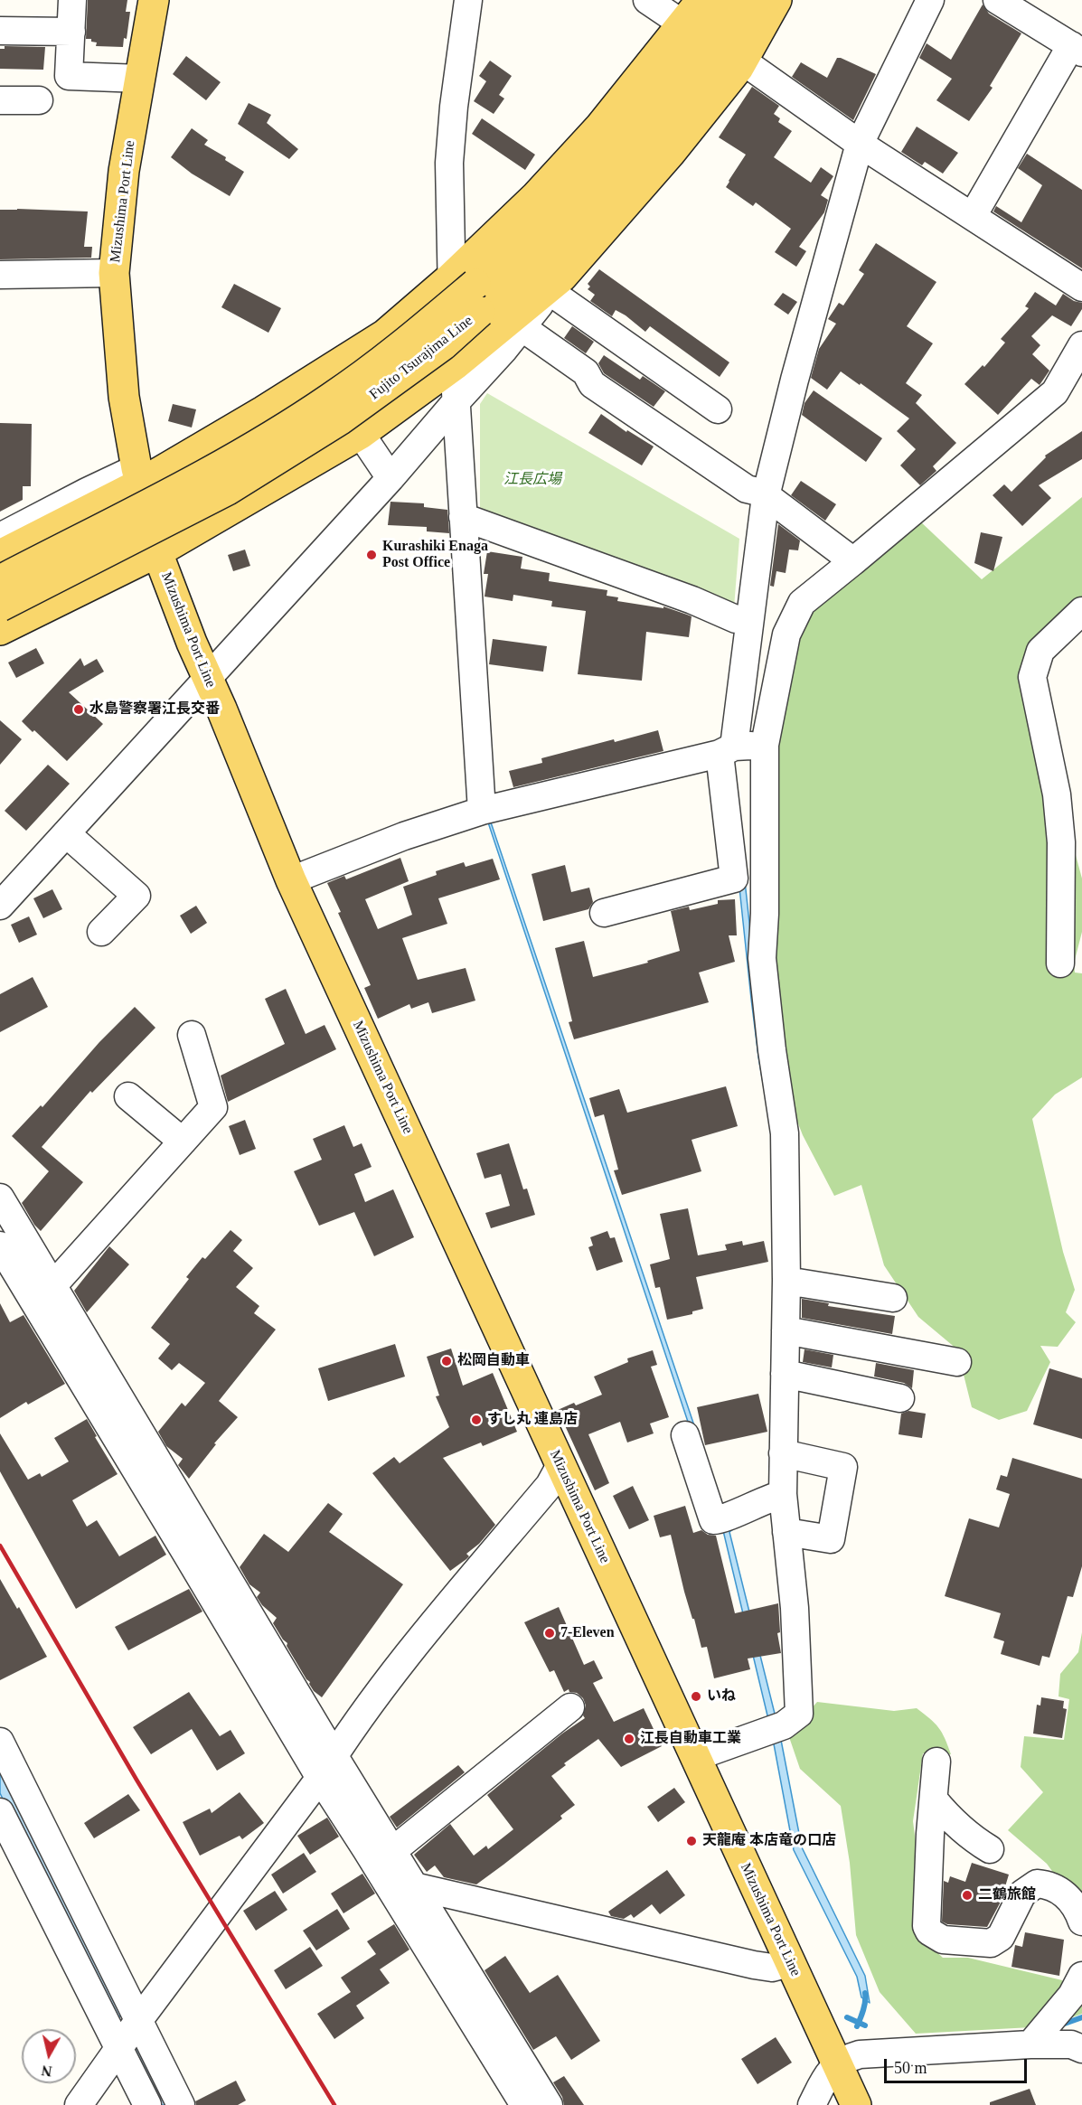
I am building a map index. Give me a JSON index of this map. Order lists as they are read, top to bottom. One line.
{"streets":{"main road":["Mizushima Port Line","Fujito Tsurajima Line"]},"parks":["江長広場"],"places":["Kurashiki Enaga Post Office","水島警察署江長交番","松岡自動車","すし丸 連島店","7-Eleven","いね","江長自動車工業","天龍庵 本店竜の口店","二鶴旅館"],"scale_bar":"50 m","north":"bottom"}
